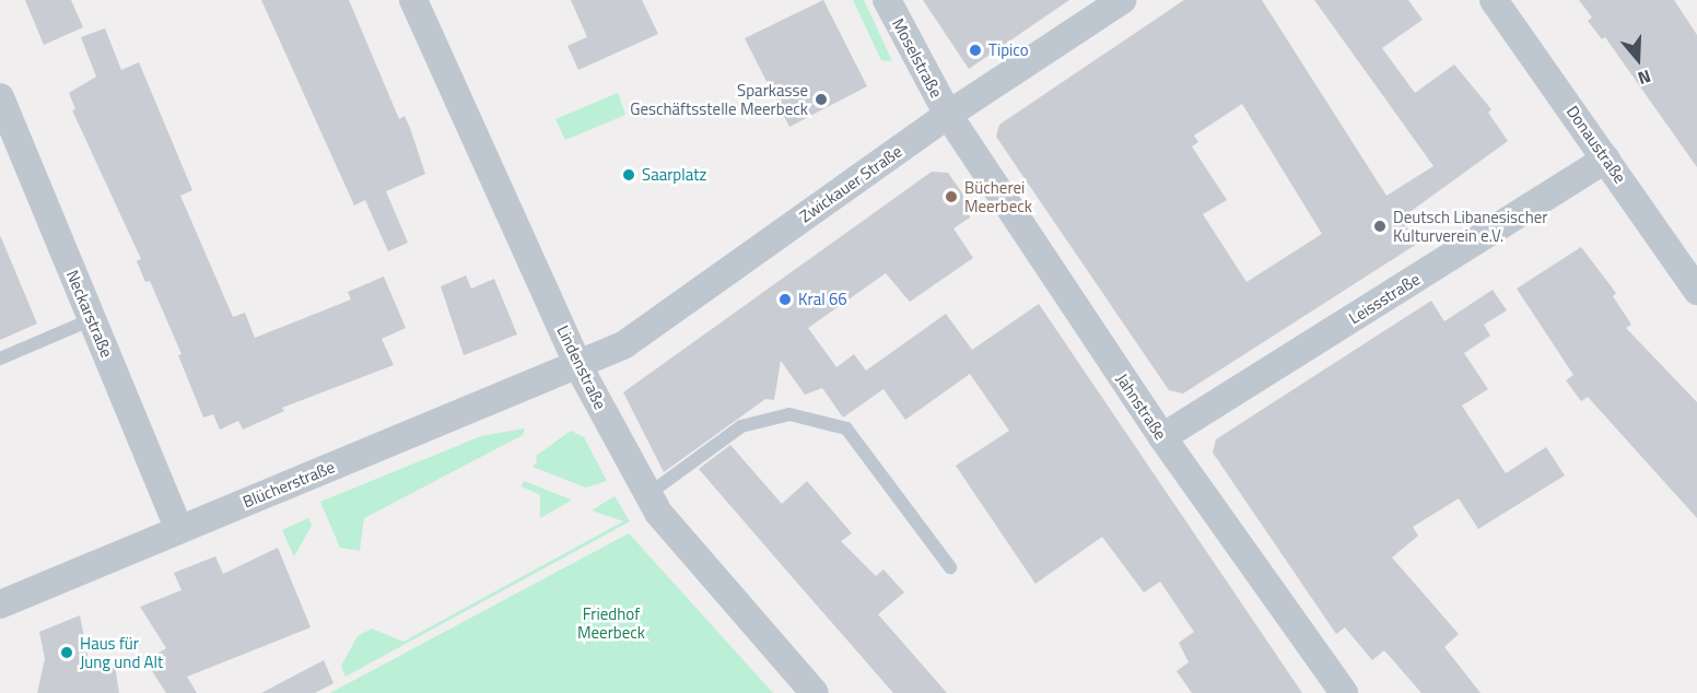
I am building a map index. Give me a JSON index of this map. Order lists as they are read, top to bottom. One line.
{"streets":{"street":["Moselstraße","Donaustraße","Zwickauer Straße","Leissstraße","Neckarstraße","Lindenstraße","Jahnstraße","Blücherstraße"]},"crossings":[["Moselstraße","Zwickauer Straße"],["Moselstraße","Jahnstraße"],["Donaustraße","Leissstraße"],["Zwickauer Straße","Lindenstraße"],["Zwickauer Straße","Jahnstraße"],["Zwickauer Straße","Blücherstraße"],["Leissstraße","Jahnstraße"],["Neckarstraße","Blücherstraße"],["Lindenstraße","Blücherstraße"]],"parks":["Friedhof Meerbeck"],"places":["Tipico","Sparkasse Geschäftsstelle Meerbeck","Saarplatz","Bücherei Meerbeck","Deutsch Libanesischer Kulturverein e.V.","Kral 66","Haus für Jung und Alt"],"north":"bottom"}
